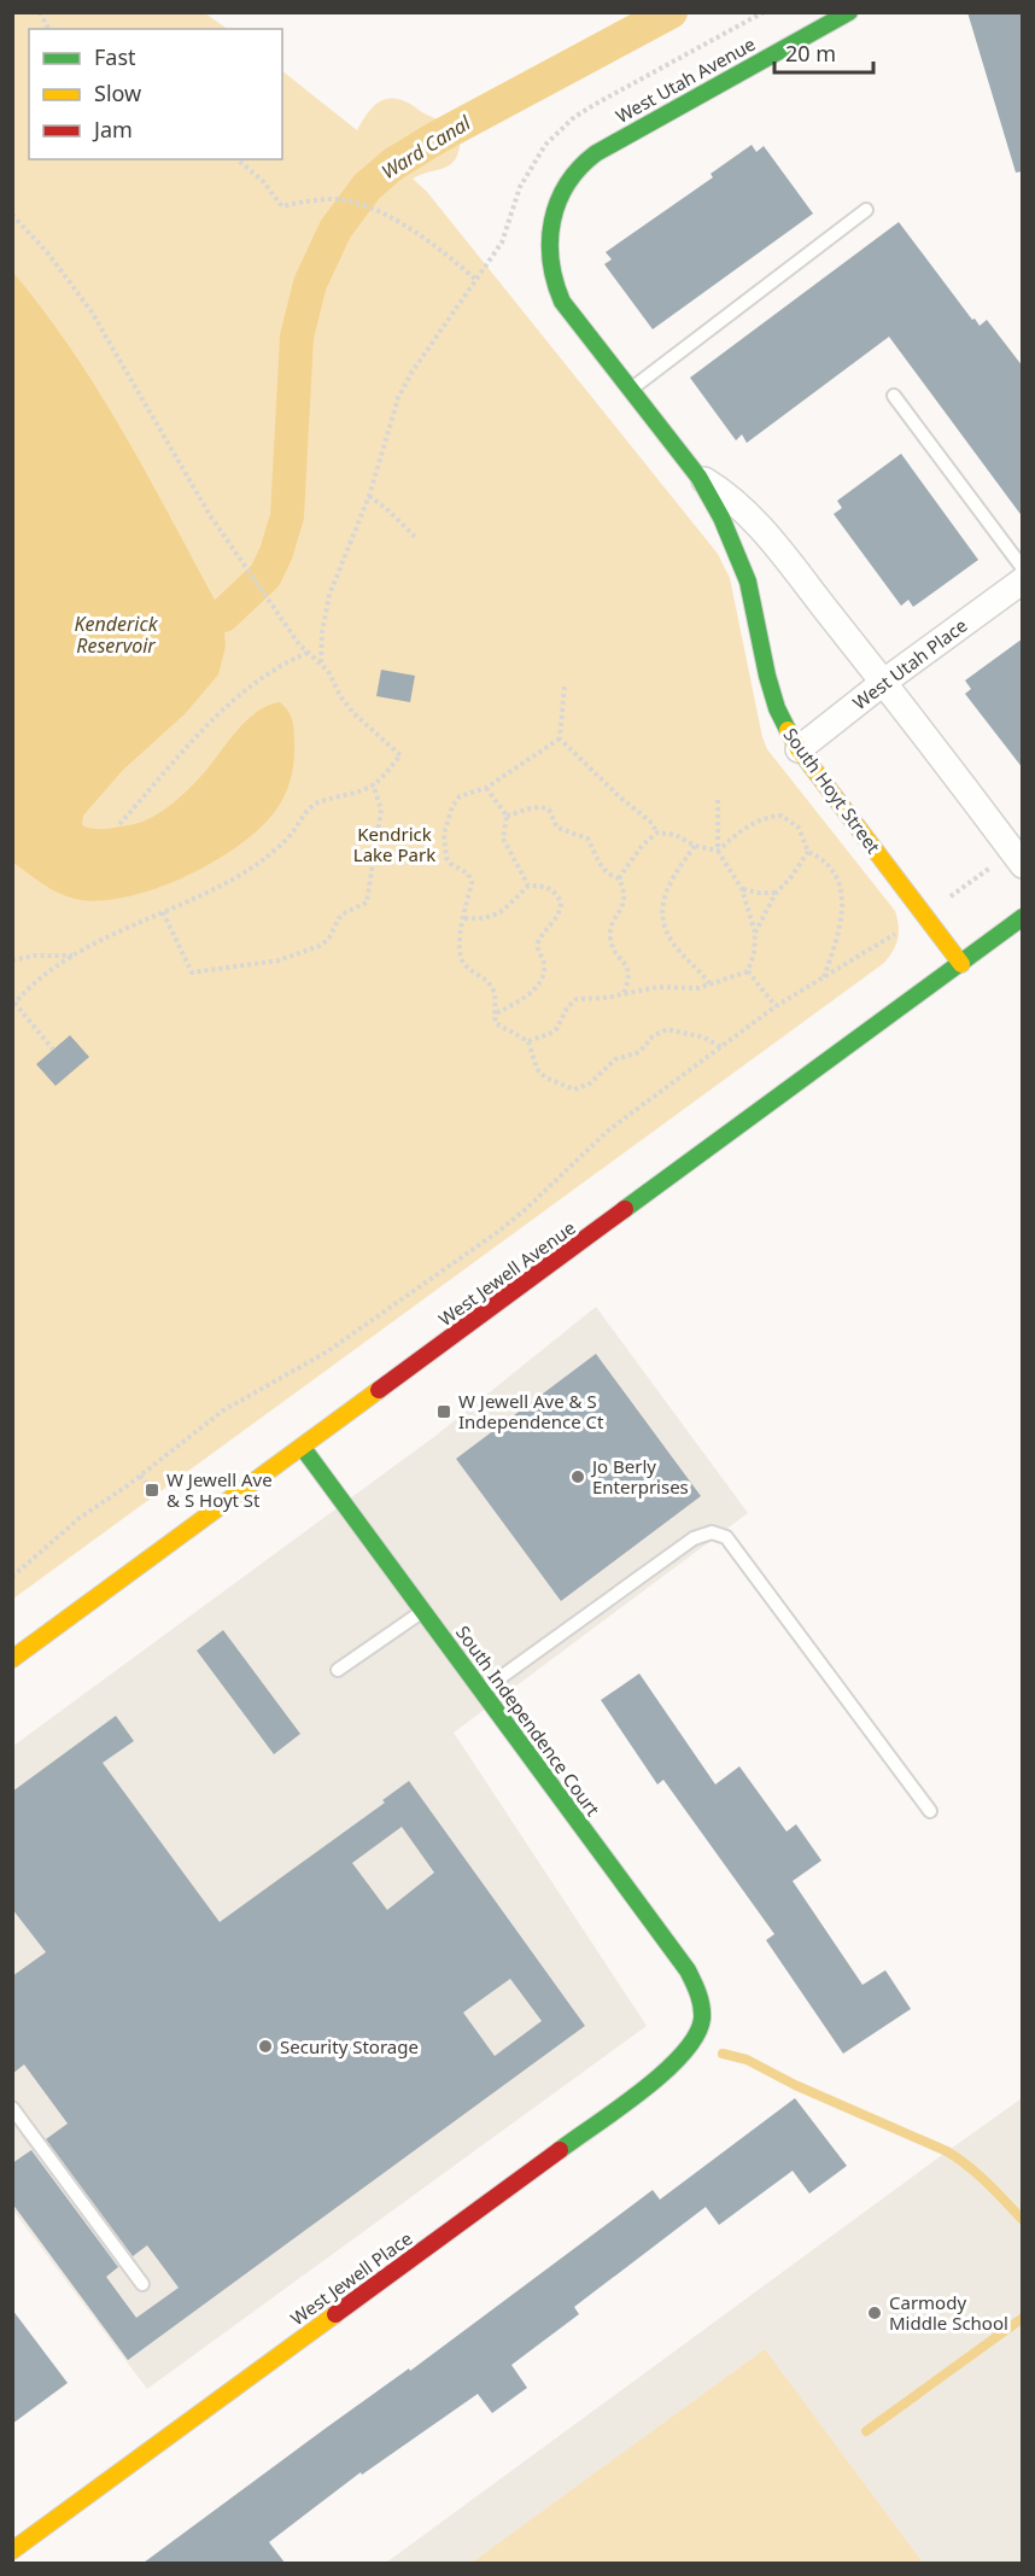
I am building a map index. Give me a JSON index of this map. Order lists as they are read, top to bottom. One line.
{"streets":{"street":["West Utah Avenue","West Utah Place","South Hoyt Street","West Jewell Avenue","South Independence Court","West Jewell Place"]},"crossings":[["West Utah Avenue","South Hoyt Street"],["West Utah Place","South Hoyt Street"],["South Hoyt Street","West Jewell Avenue"],["West Jewell Avenue","South Independence Court"],["South Independence Court","West Jewell Place"]],"water":["Ward Canal","Kenderick Reservoir"],"parks":["Kendrick Lake Park"],"places":{"transit":["W Jewell Ave & S Independence Ct","W Jewell Ave & S Hoyt St"],"other":["Jo Berly Enterprises","Security Storage","Carmody Middle School"]},"legend":["Fast","Slow","Jam"],"scale_bar":"20 m"}
